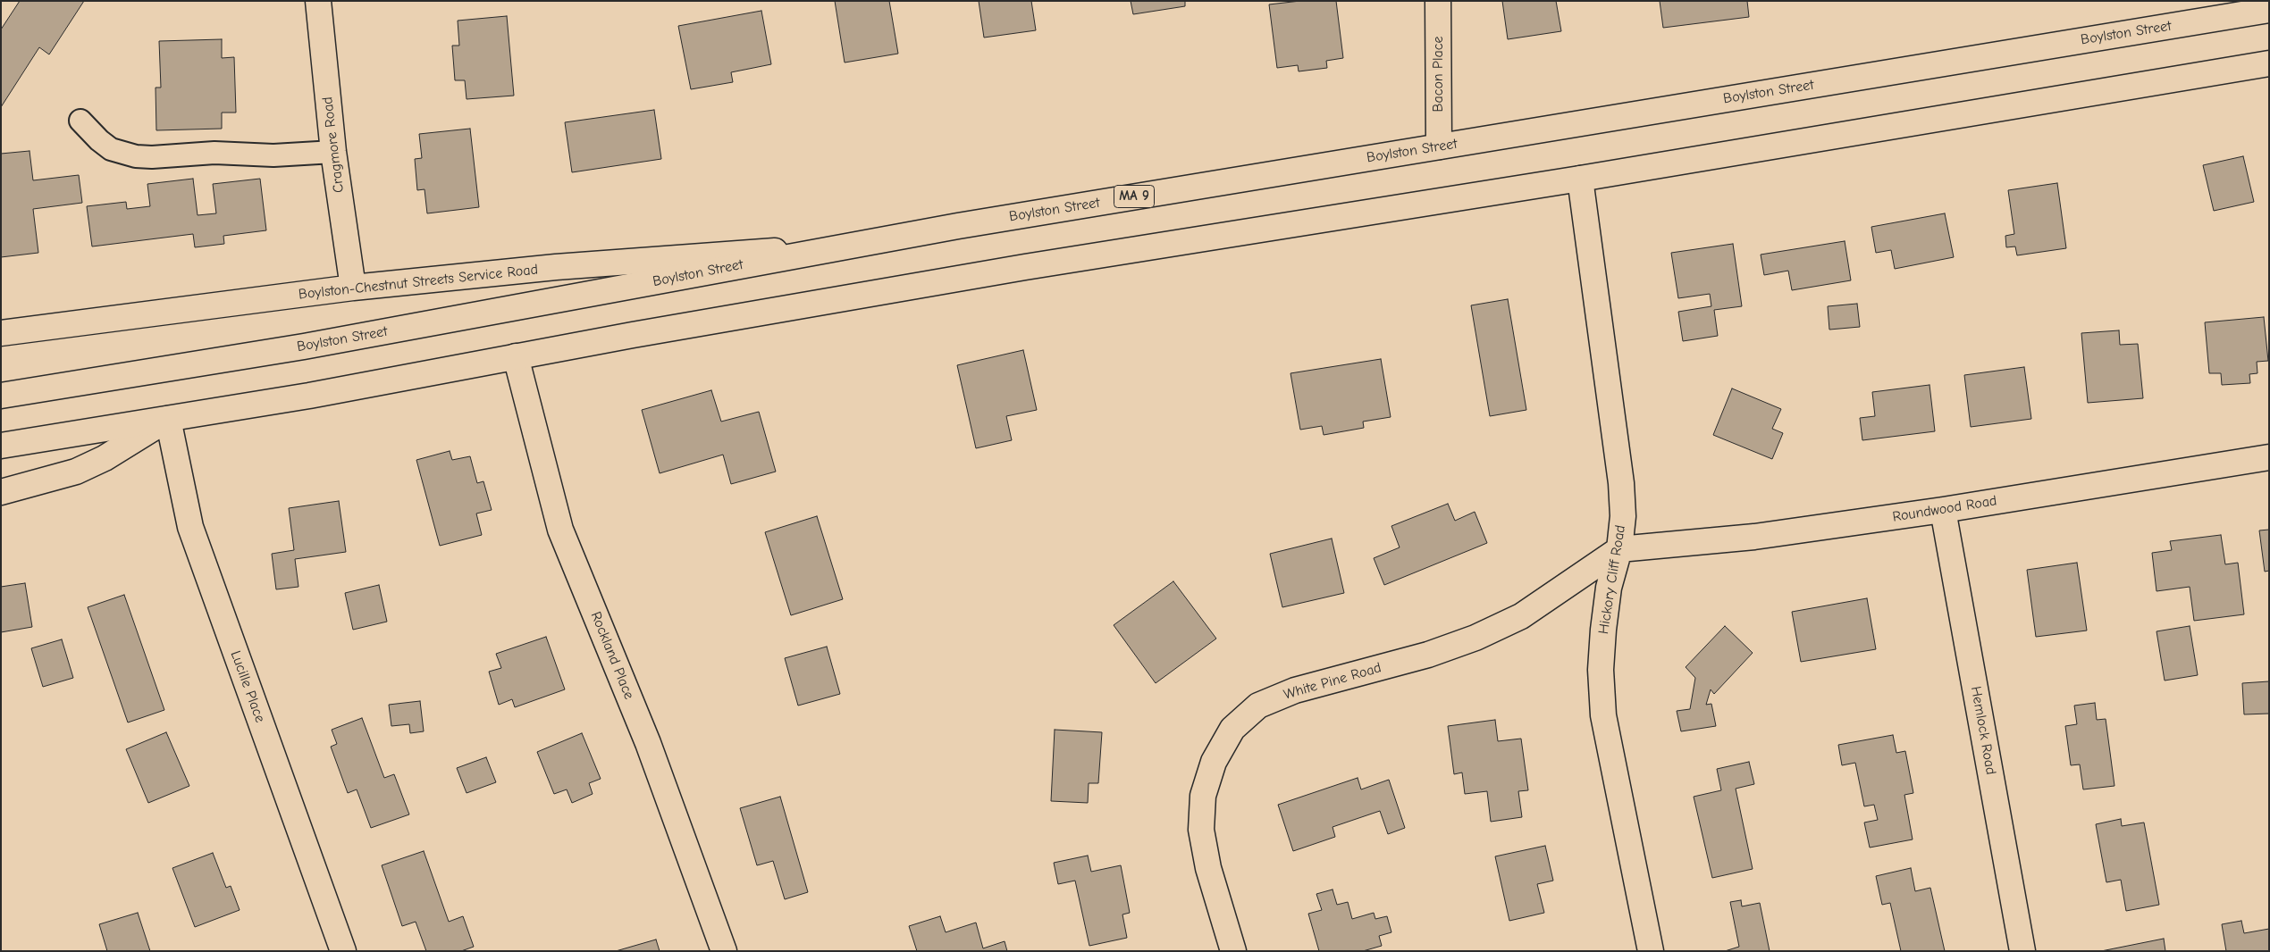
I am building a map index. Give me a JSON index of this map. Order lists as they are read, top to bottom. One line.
{"streets":{"main road":["Boylston Street","Bacon Place","Cragmore Road","MA 9","Boylston-Chestnut Streets Service Road","Roundwood Road","Hickory Cliff Road","Rockland Place","White Pine Road","Lucille Place","Hemlock Road"]},"crossings":[["Boylston Street","Bacon Place"],["Boylston Street","Boylston-Chestnut Streets Service Road"],["Cragmore Road","Boylston-Chestnut Streets Service Road"],["Roundwood Road","Hickory Cliff Road"],["Roundwood Road","White Pine Road"],["Roundwood Road","Hemlock Road"],["Hickory Cliff Road","White Pine Road"]]}
